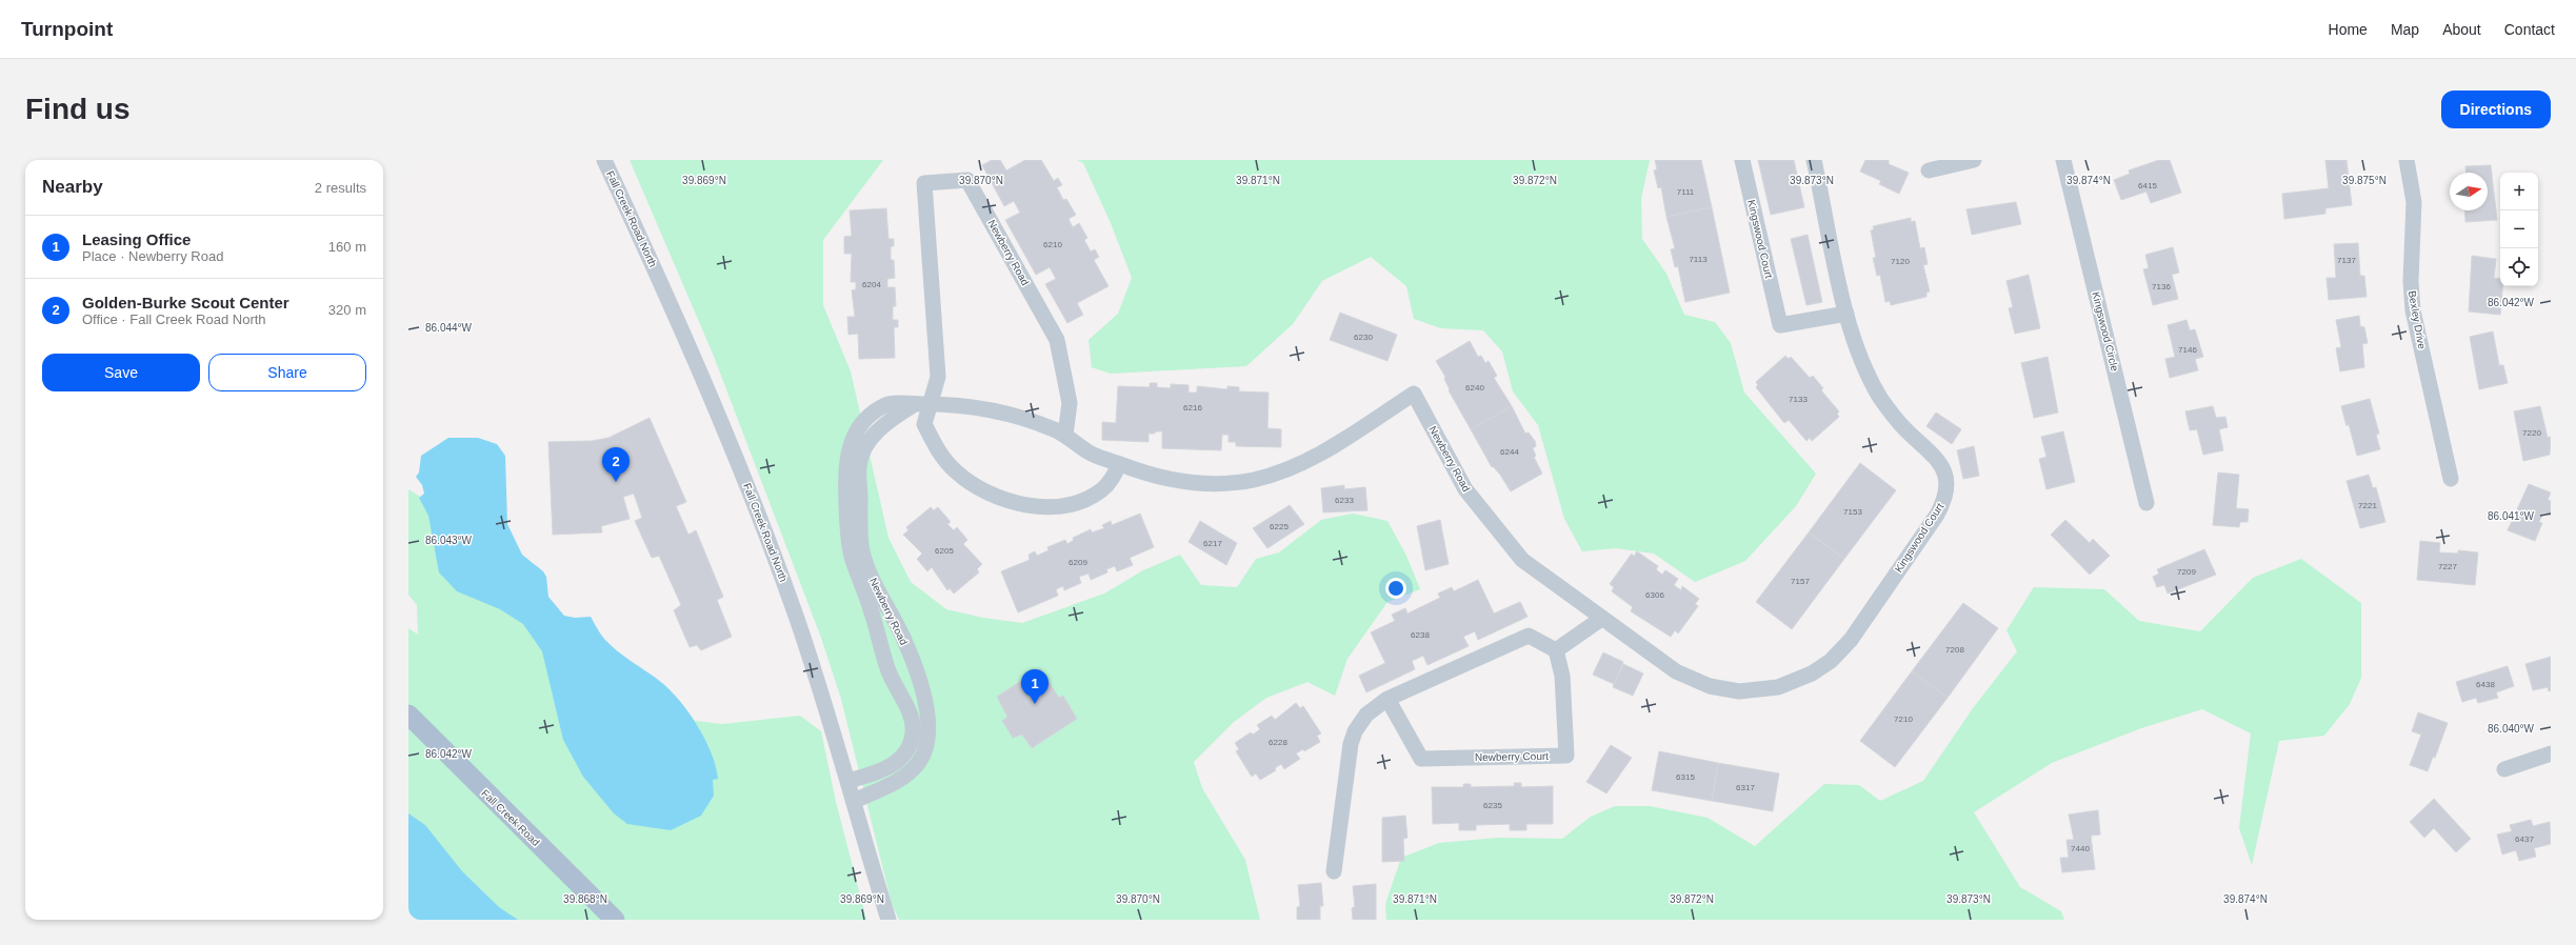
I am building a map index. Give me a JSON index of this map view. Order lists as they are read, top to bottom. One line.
{"streets":{"main road":["Fall Creek Road"],"street":["Fall Creek Road North","Kingswood Court","Newberry Road","Bexley Drive","Kingswood Circle","Newberry Court"]},"crossings":[["Fall Creek Road North","Newberry Road"],["Kingswood Court","Newberry Road"]],"house_numbers":["6415","7111","6210","7113","7137","7120","6204","7136","6230","7146","6240","7133","6216","7220","6244","6233","7221","7153","6225","6217","6205","6209","7227","7209","7157","6306","6238","7208","6438","7210","6228","6315","6317","6235","6437","7440"],"north":"right","page":{"header":"Turnpoint","nav":["Home","Map","About","Contact"],"buttons":["Directions",["Save","Share"]],"title":"Find us","heading":["Nearby","2 results"],"map_buttons":["+","−"],"list":[{"mark":"1","name":"Leasing Office","note":"Place · Newberry Road","value":"160 m"},{"mark":"2","name":"Golden-Burke Scout Center","note":"Office · Fall Creek Road North","value":"320 m"}],"pins":["2","1"]},"coordinates":["39.869°N","39.870°N","39.871°N","39.872°N","39.873°N","39.874°N","39.875°N","86.042°W","86.044°W","86.041°W","86.043°W","86.040°W","39.868°N"]}
